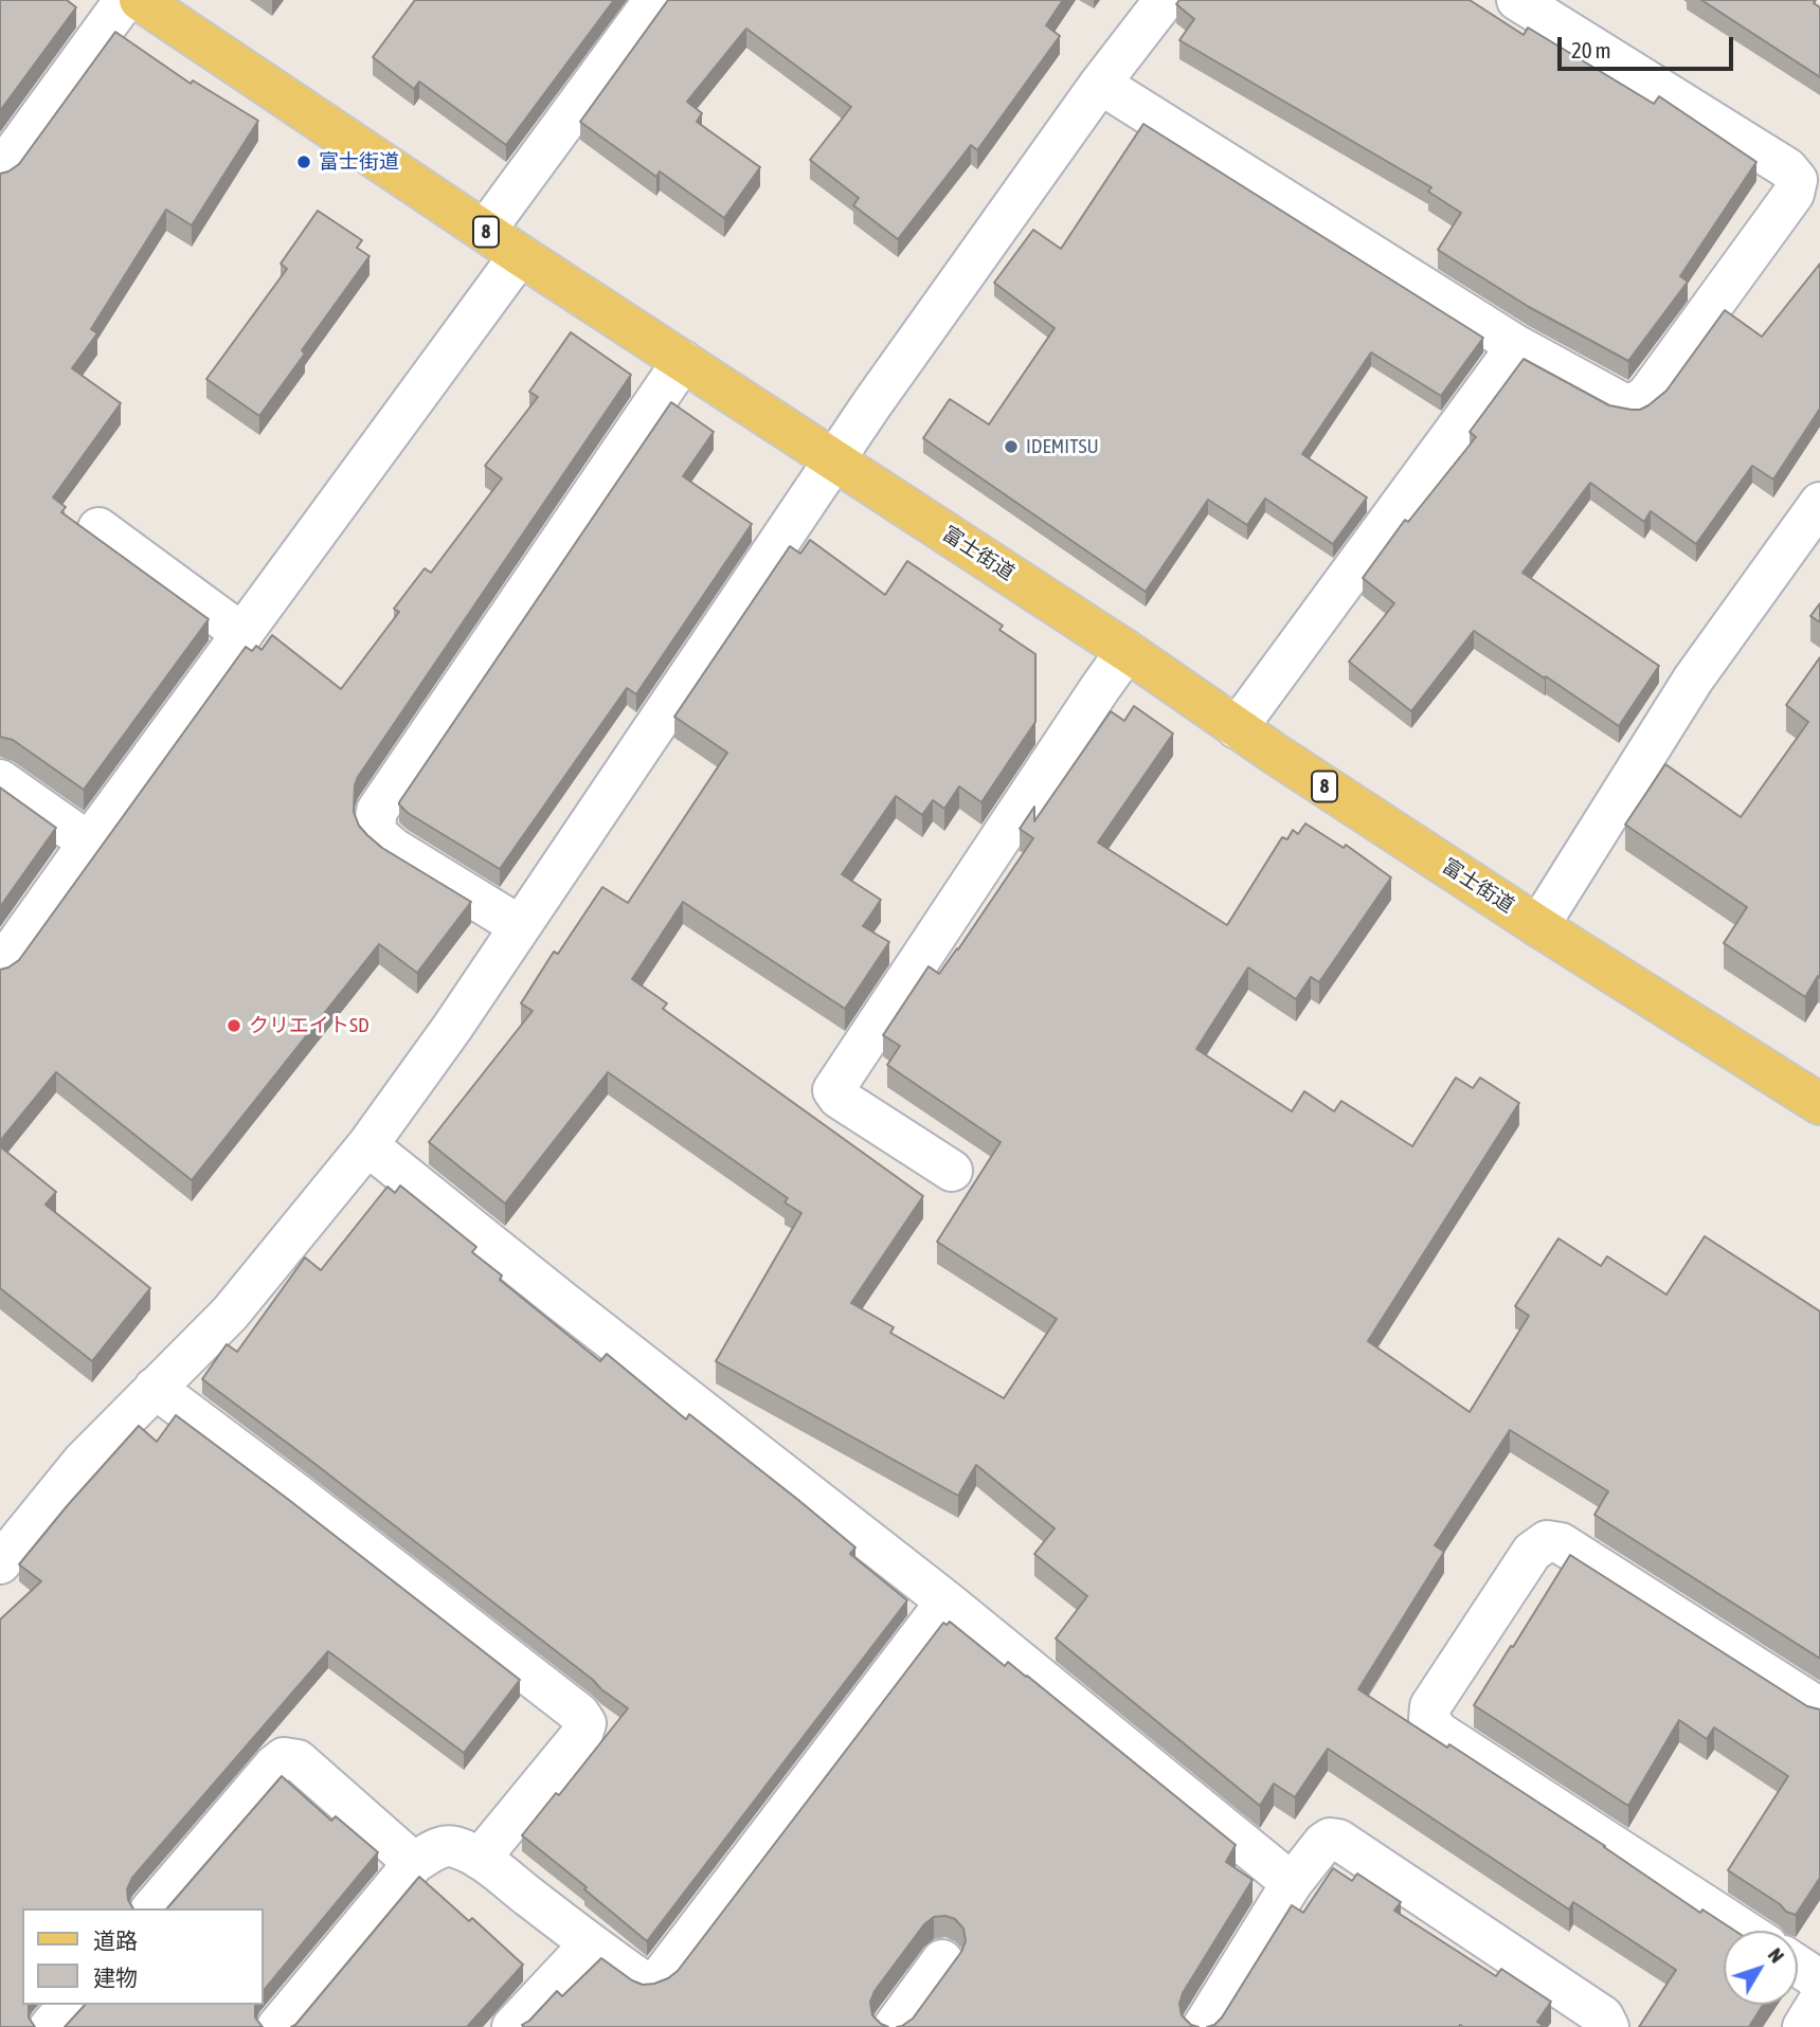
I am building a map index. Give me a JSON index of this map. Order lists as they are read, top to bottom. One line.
{"streets":{"main road":["8","富士街道"]},"places":["富士街道","IDEMITSU","クリエイトSD"],"legend":["道路","建物"],"scale_bar":"20 m","north":"top right"}
